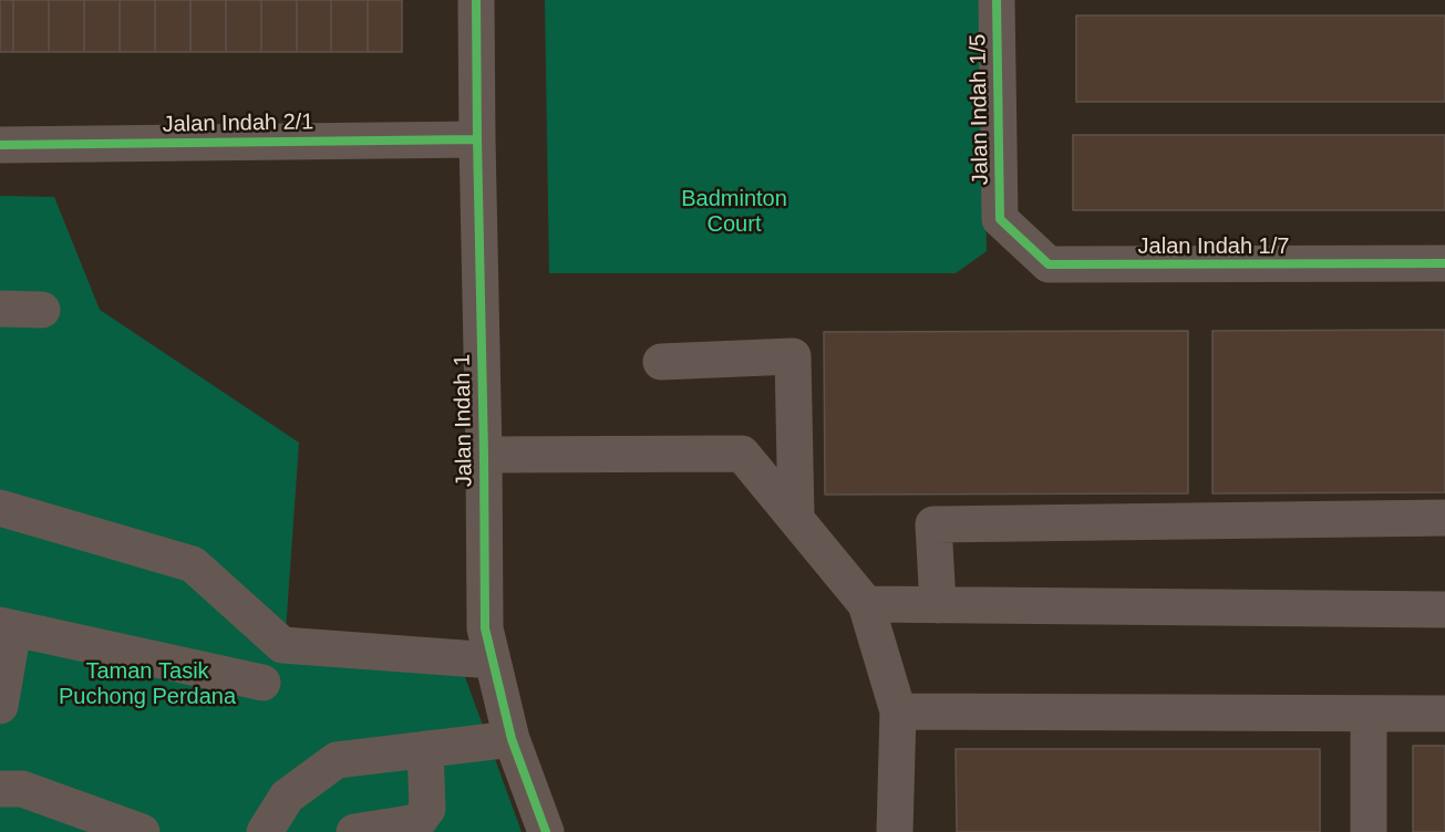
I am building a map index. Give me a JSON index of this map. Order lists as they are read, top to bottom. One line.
{"streets":{"street":["Jalan Indah 1/5","Jalan Indah 2/1","Jalan Indah 1/7","Jalan Indah 1"]},"crossings":[["Jalan Indah 1/5","Jalan Indah 1/7"],["Jalan Indah 2/1","Jalan Indah 1"]],"parks":["Badminton Court","Taman Tasik Puchong Perdana"]}
